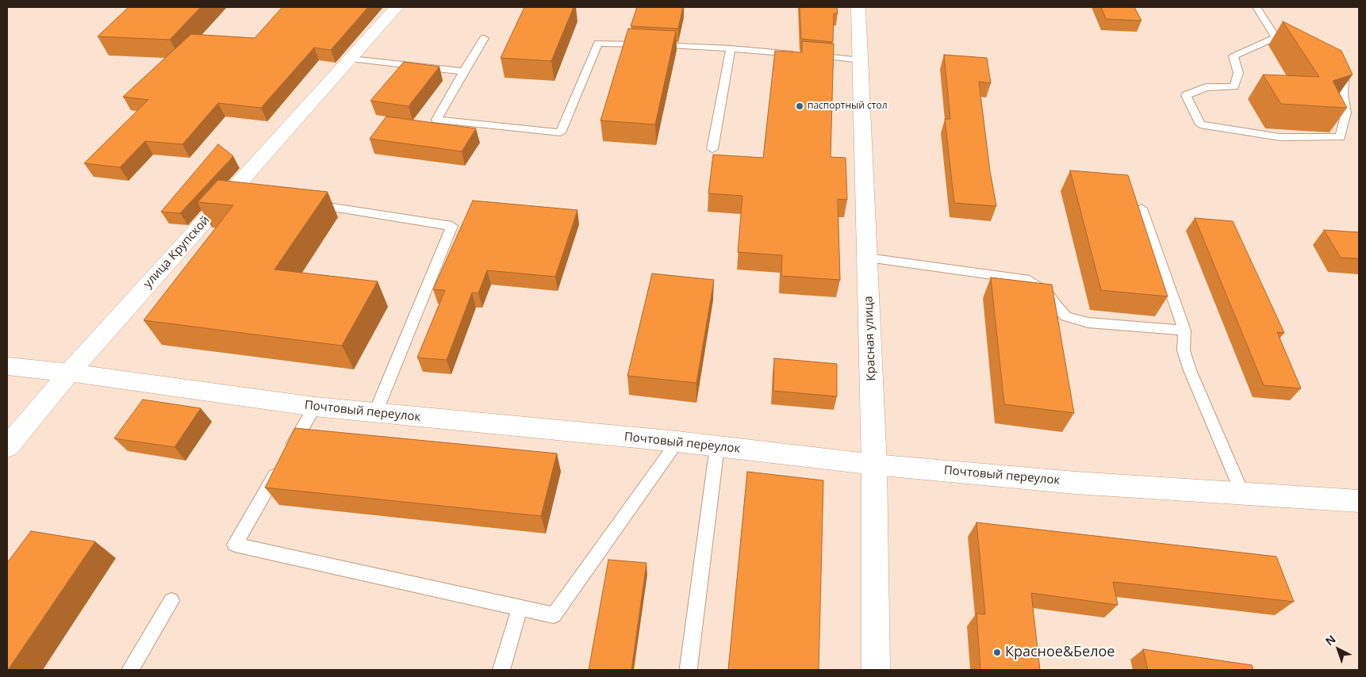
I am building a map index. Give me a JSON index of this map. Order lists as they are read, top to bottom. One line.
{"streets":{"street":["улица Крупской","Красная улица","Почтовый переулок"]},"crossings":[["улица Крупской","Почтовый переулок"],["Красная улица","Почтовый переулок"]],"places":["паспортный стол","Красное&Белое"],"north":"top left"}
